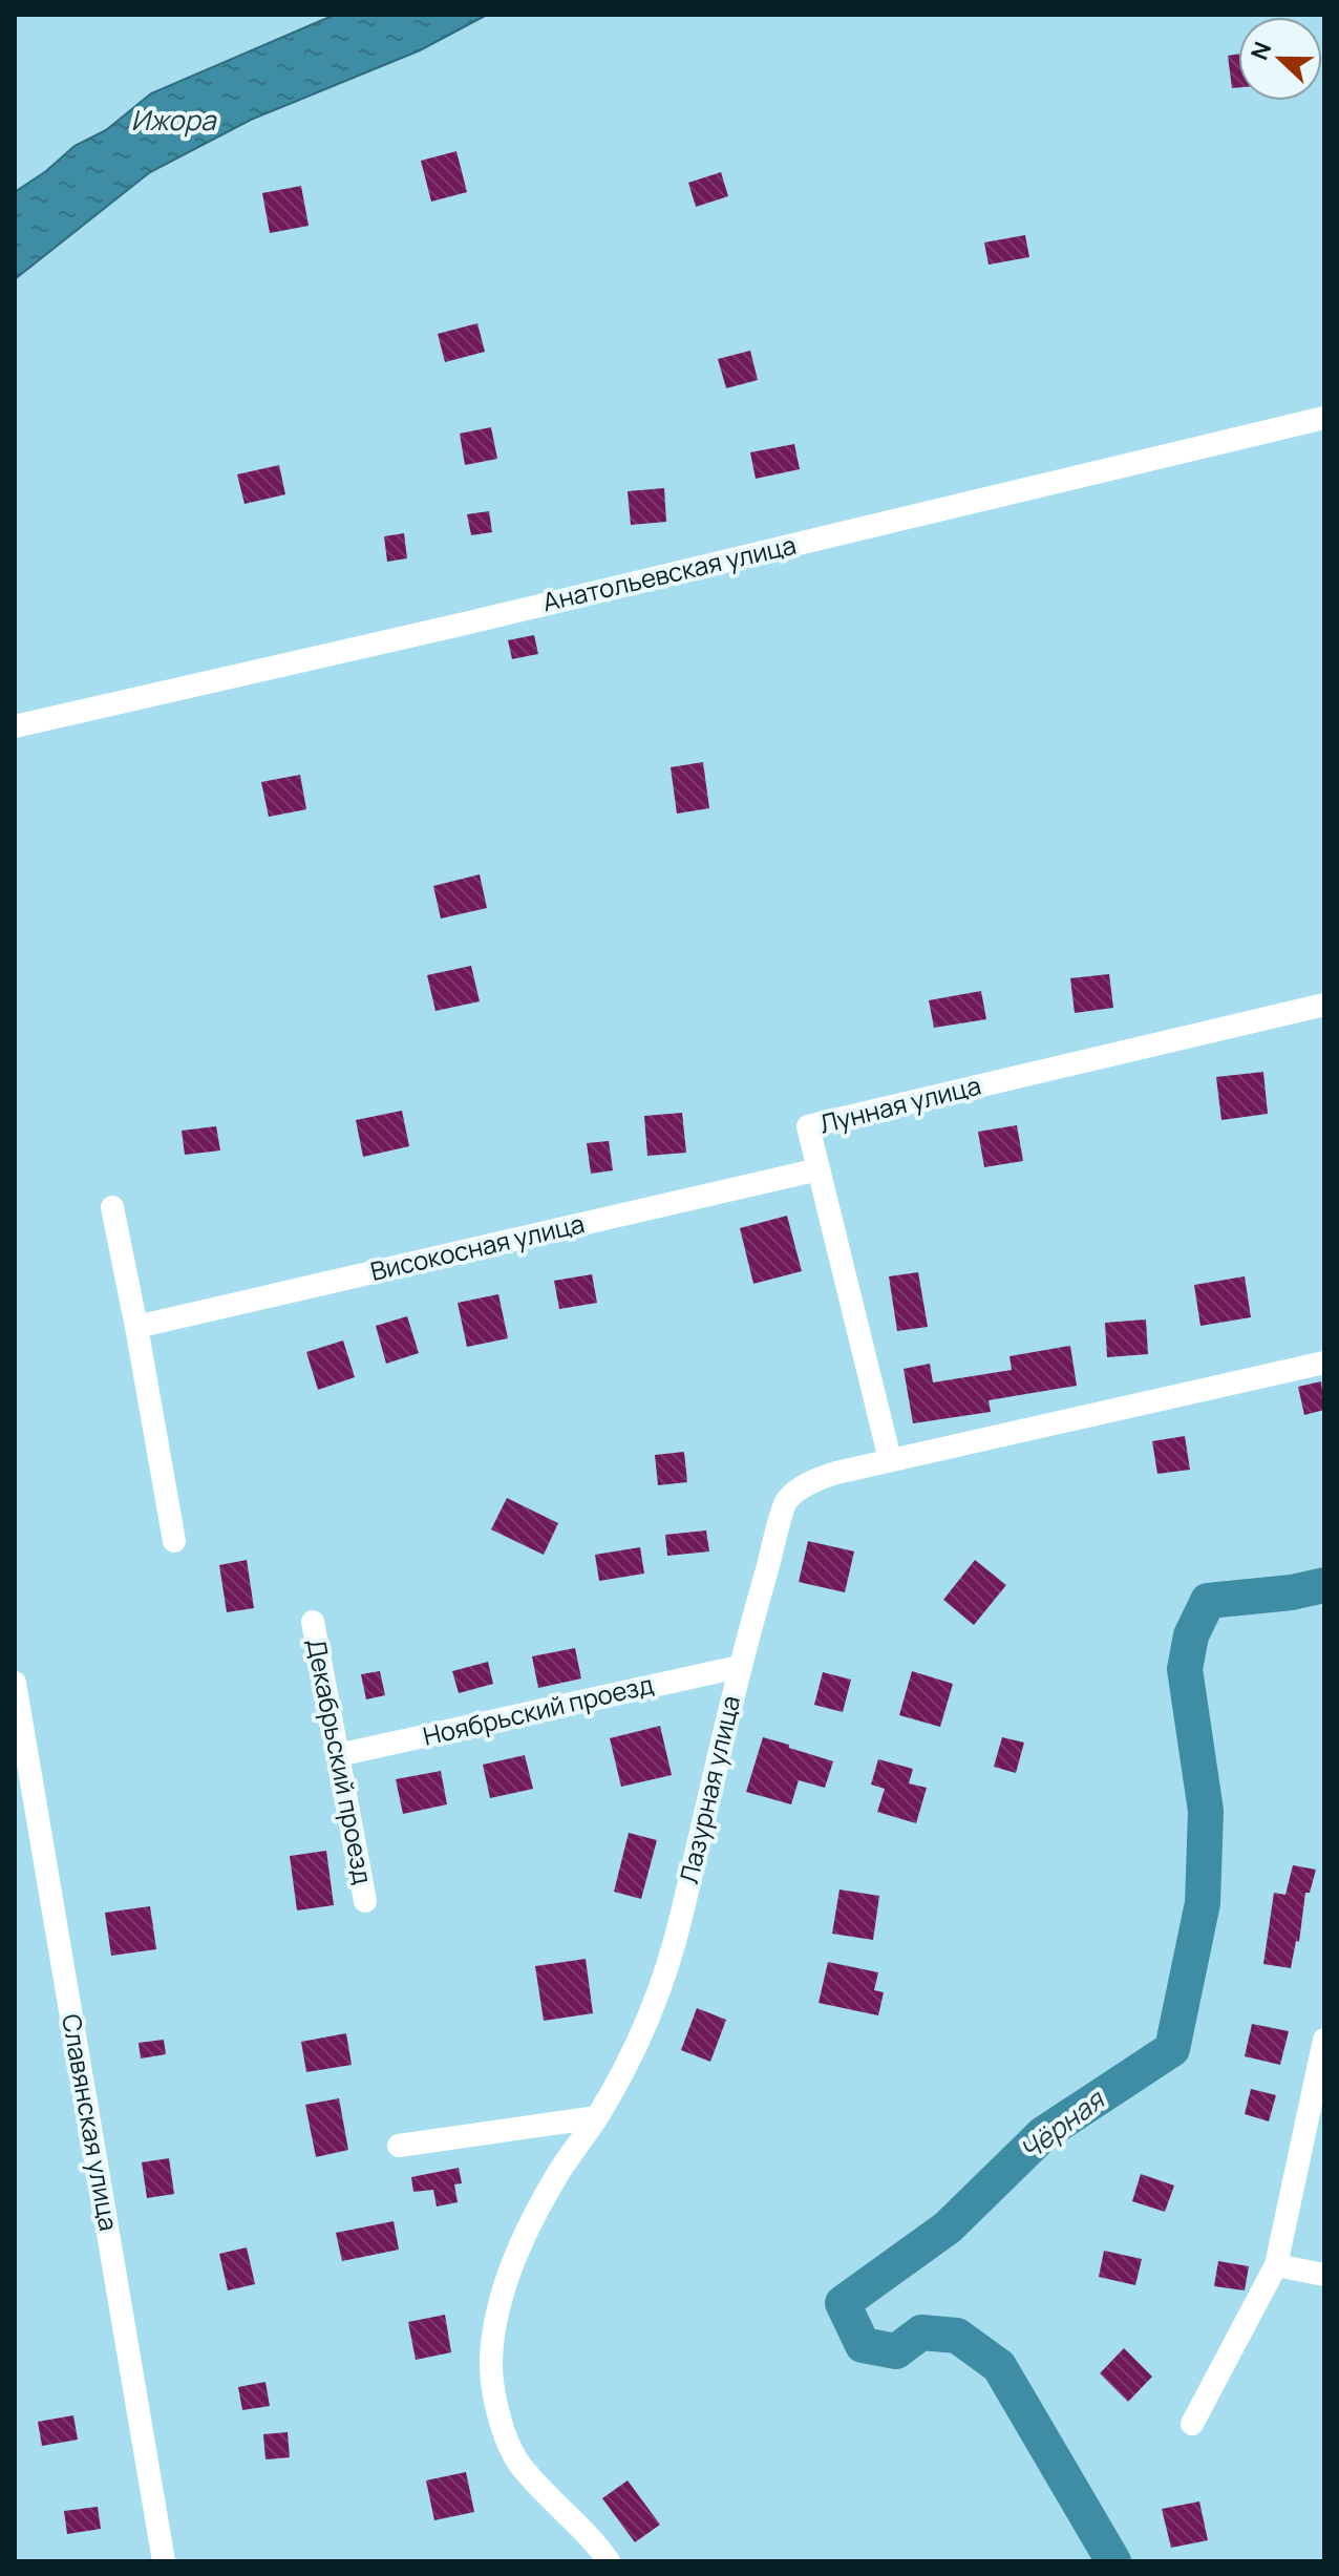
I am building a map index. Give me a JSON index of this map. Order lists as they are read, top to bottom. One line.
{"streets":{"street":["Анатольевская улица","Лунная улица","Високосная улица","Ноябрьский проезд","Декабрьский проезд","Лазурная улица","Славянская улица"]},"crossings":[["Лунная улица","Високосная улица"],["Лунная улица","Лазурная улица"],["Ноябрьский проезд","Декабрьский проезд"],["Ноябрьский проезд","Лазурная улица"]],"water":["Ижора","Чёрная"],"north":"left"}
